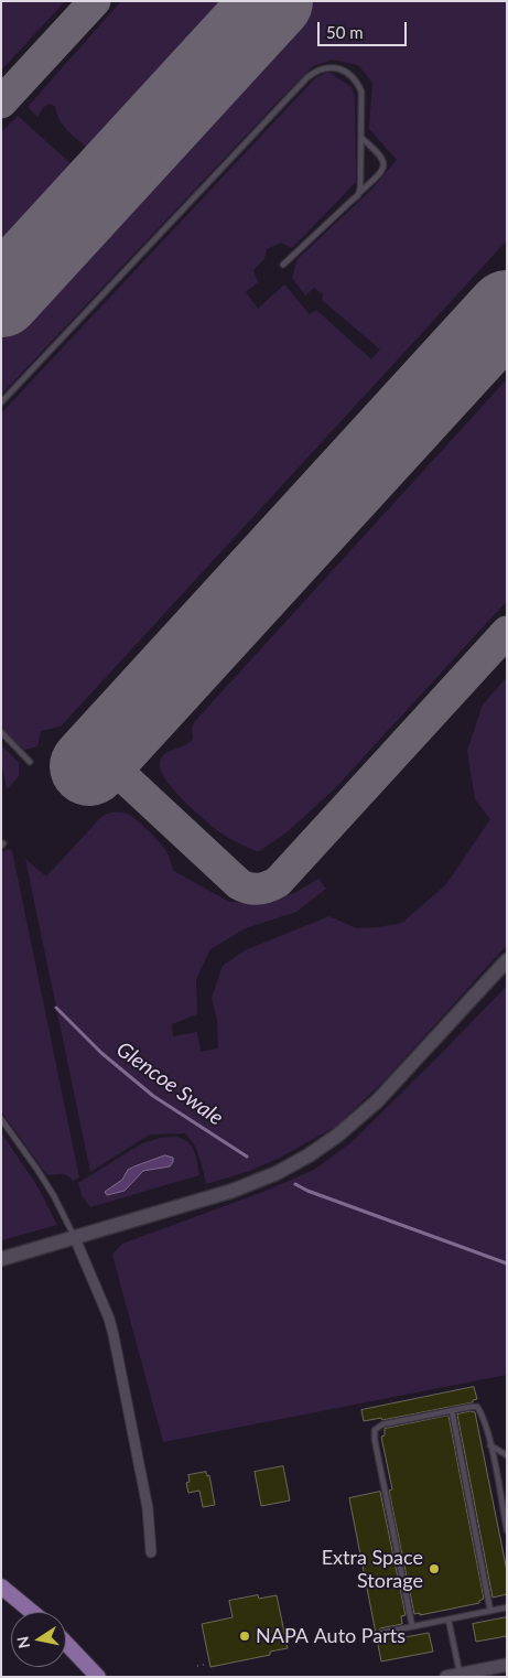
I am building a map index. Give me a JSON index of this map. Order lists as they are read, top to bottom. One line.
{"water":["Glencoe Swale"],"places":["Extra Space Storage","NAPA Auto Parts"],"scale_bar":"50 m","north":"left"}
